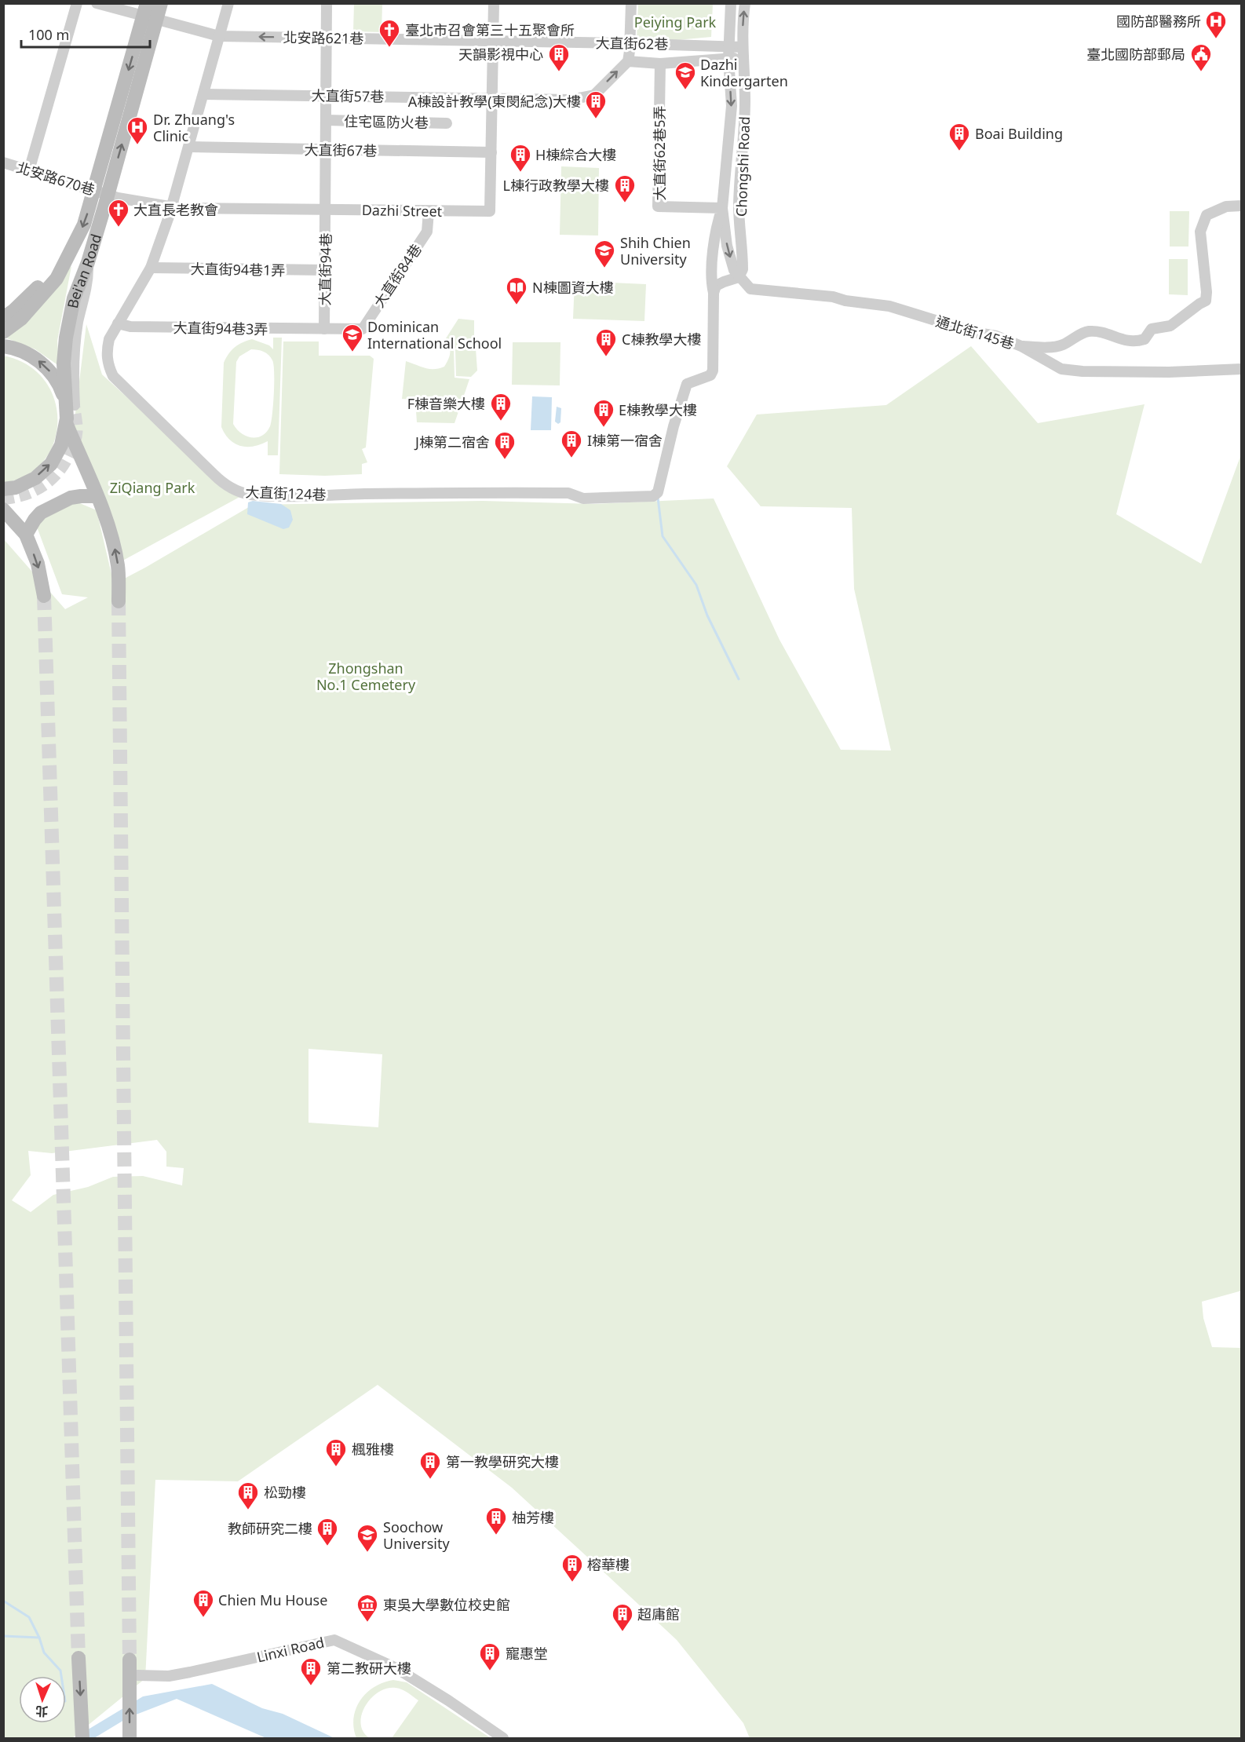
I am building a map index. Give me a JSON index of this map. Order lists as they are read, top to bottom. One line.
{"streets":{"main road":["Bei'an Road"],"street":["北安路621巷","大直街62巷","大直街57巷","住宅區防火巷","大直街67巷","大直街62巷5弄","Chongshi Road","北安路670巷","Dazhi Street","大直街94巷1弄","大直街94巷","大直街84巷","大直街94巷3弄","通北街145巷","大直街124巷","Linxi Road"]},"crossings":[["北安路621巷","大直街62巷"],["北安路621巷","Dazhi Street"],["北安路621巷","大直街94巷"],["北安路621巷","Bei'an Road"],["北安路621巷","大直街124巷"],["大直街62巷","Chongshi Road"],["大直街62巷","Dazhi Street"],["大直街57巷","Dazhi Street"],["大直街57巷","大直街94巷"],["大直街57巷","大直街124巷"],["住宅區防火巷","大直街94巷"],["大直街67巷","Dazhi Street"],["大直街67巷","大直街94巷"],["大直街67巷","大直街124巷"],["大直街62巷5弄","Chongshi Road"],["Chongshi Road","通北街145巷"],["北安路670巷","Dazhi Street"],["北安路670巷","Bei'an Road"],["Dazhi Street","大直街94巷"],["Dazhi Street","Bei'an Road"],["Dazhi Street","大直街84巷"],["Dazhi Street","大直街124巷"],["大直街94巷1弄","大直街94巷"],["大直街94巷1弄","大直街124巷"],["大直街94巷","大直街84巷"],["大直街94巷","大直街94巷3弄"],["大直街84巷","大直街94巷3弄"],["大直街94巷3弄","大直街124巷"]],"parks":["Peiying Park","ZiQiang Park","Zhongshan No.1 Cemetery"],"places":{"hospital":["國防部醫務所","Dr. Zhuang's Clinic"],"church":["臺北市召會第三十五聚會所","大直長老教會"],"building":["天韻影視中心","A棟設計教學(東閔紀念)大樓","Boai Building","H棟綜合大樓","L棟行政教學大樓","C棟教學大樓","F棟音樂大樓","E棟教學大樓","I棟第一宿舍","J棟第二宿舍","楓雅樓","第一教學研究大樓","松勁樓","柚芳樓","教師研究二樓","榕華樓","Chien Mu House","超庸館","寵惠堂","第二教研大樓"],"public building":["臺北國防部郵局"],"school or university":["Dazhi Kindergarten","Shih Chien University","Dominican International School","Soochow University"],"library":["N棟圖資大樓"],"museum":["東吳大學數位校史館"]},"scale_bar":"100 m","north":"bottom"}
